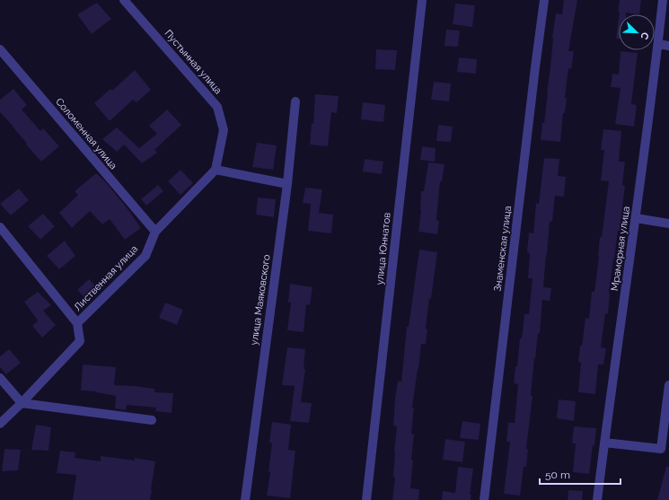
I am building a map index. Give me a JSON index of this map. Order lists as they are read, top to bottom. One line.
{"streets":{"street":["Пустынная улица","Соломенная улица","улица Юннатов","Знаменская улица","Мраморная улица","Лиственная улица","улица Маяковского"]},"crossings":[["Пустынная улица","Лиственная улица"],["Соломенная улица","Лиственная улица"]],"scale_bar":"50 m","north":"bottom right"}
